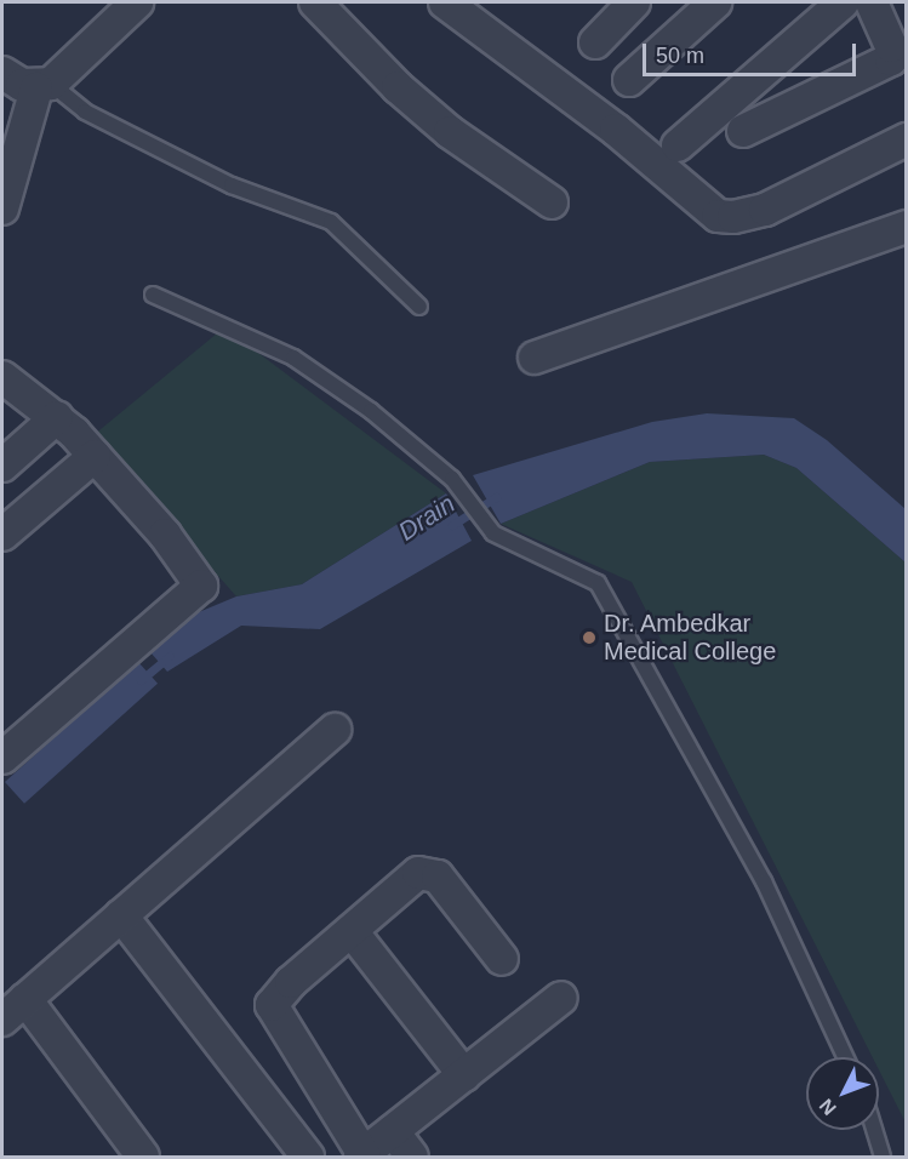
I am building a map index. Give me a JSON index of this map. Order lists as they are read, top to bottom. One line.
{"water":["Drain"],"places":["Dr. Ambedkar Medical College"],"scale_bar":"50 m","north":"bottom left"}
